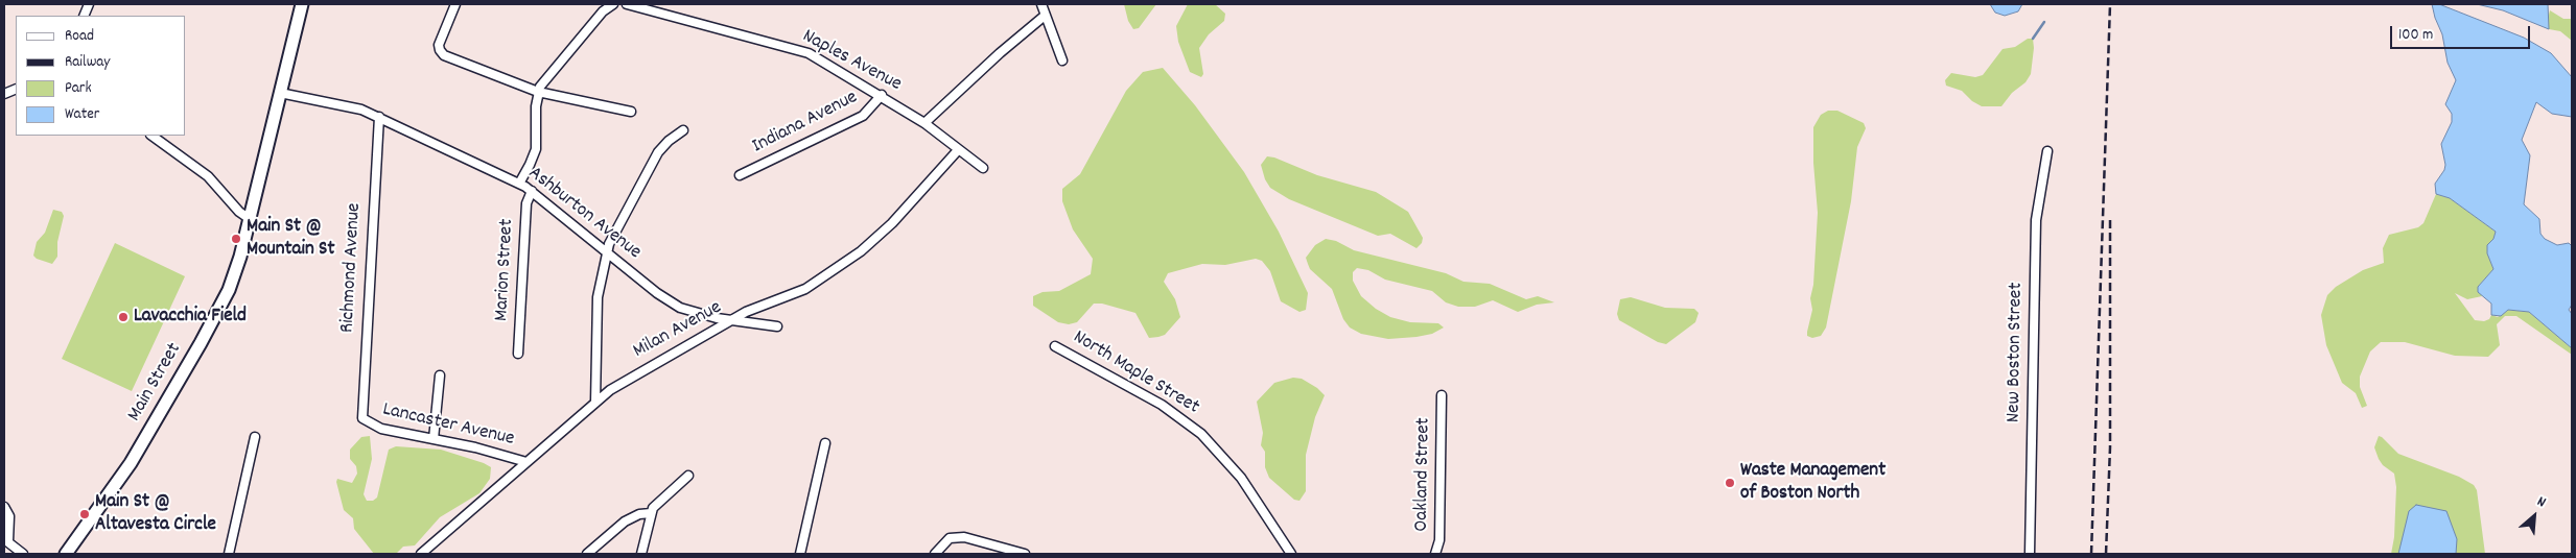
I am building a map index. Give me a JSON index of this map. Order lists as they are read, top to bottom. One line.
{"streets":{"main road":["Main Street"],"street":["Naples Avenue","Indiana Avenue","Ashburton Avenue","Richmond Avenue","Marion Street","Milan Avenue","New Boston Street","North Maple Street","Lancaster Avenue","Oakland Street"]},"crossings":[["Naples Avenue","Indiana Avenue"],["Naples Avenue","Milan Avenue"],["Ashburton Avenue","Richmond Avenue"],["Ashburton Avenue","Marion Street"],["Ashburton Avenue","Milan Avenue"],["Ashburton Avenue","Main Street"],["Richmond Avenue","Lancaster Avenue"],["Milan Avenue","Lancaster Avenue"]],"places":["Main St @ Mountain St","Lavacchia Field","Waste Management of Boston North","Main St @ Altavesta Circle"],"legend":["Road","Railway","Park","Water"],"scale_bar":"100 m","north":"top right"}
